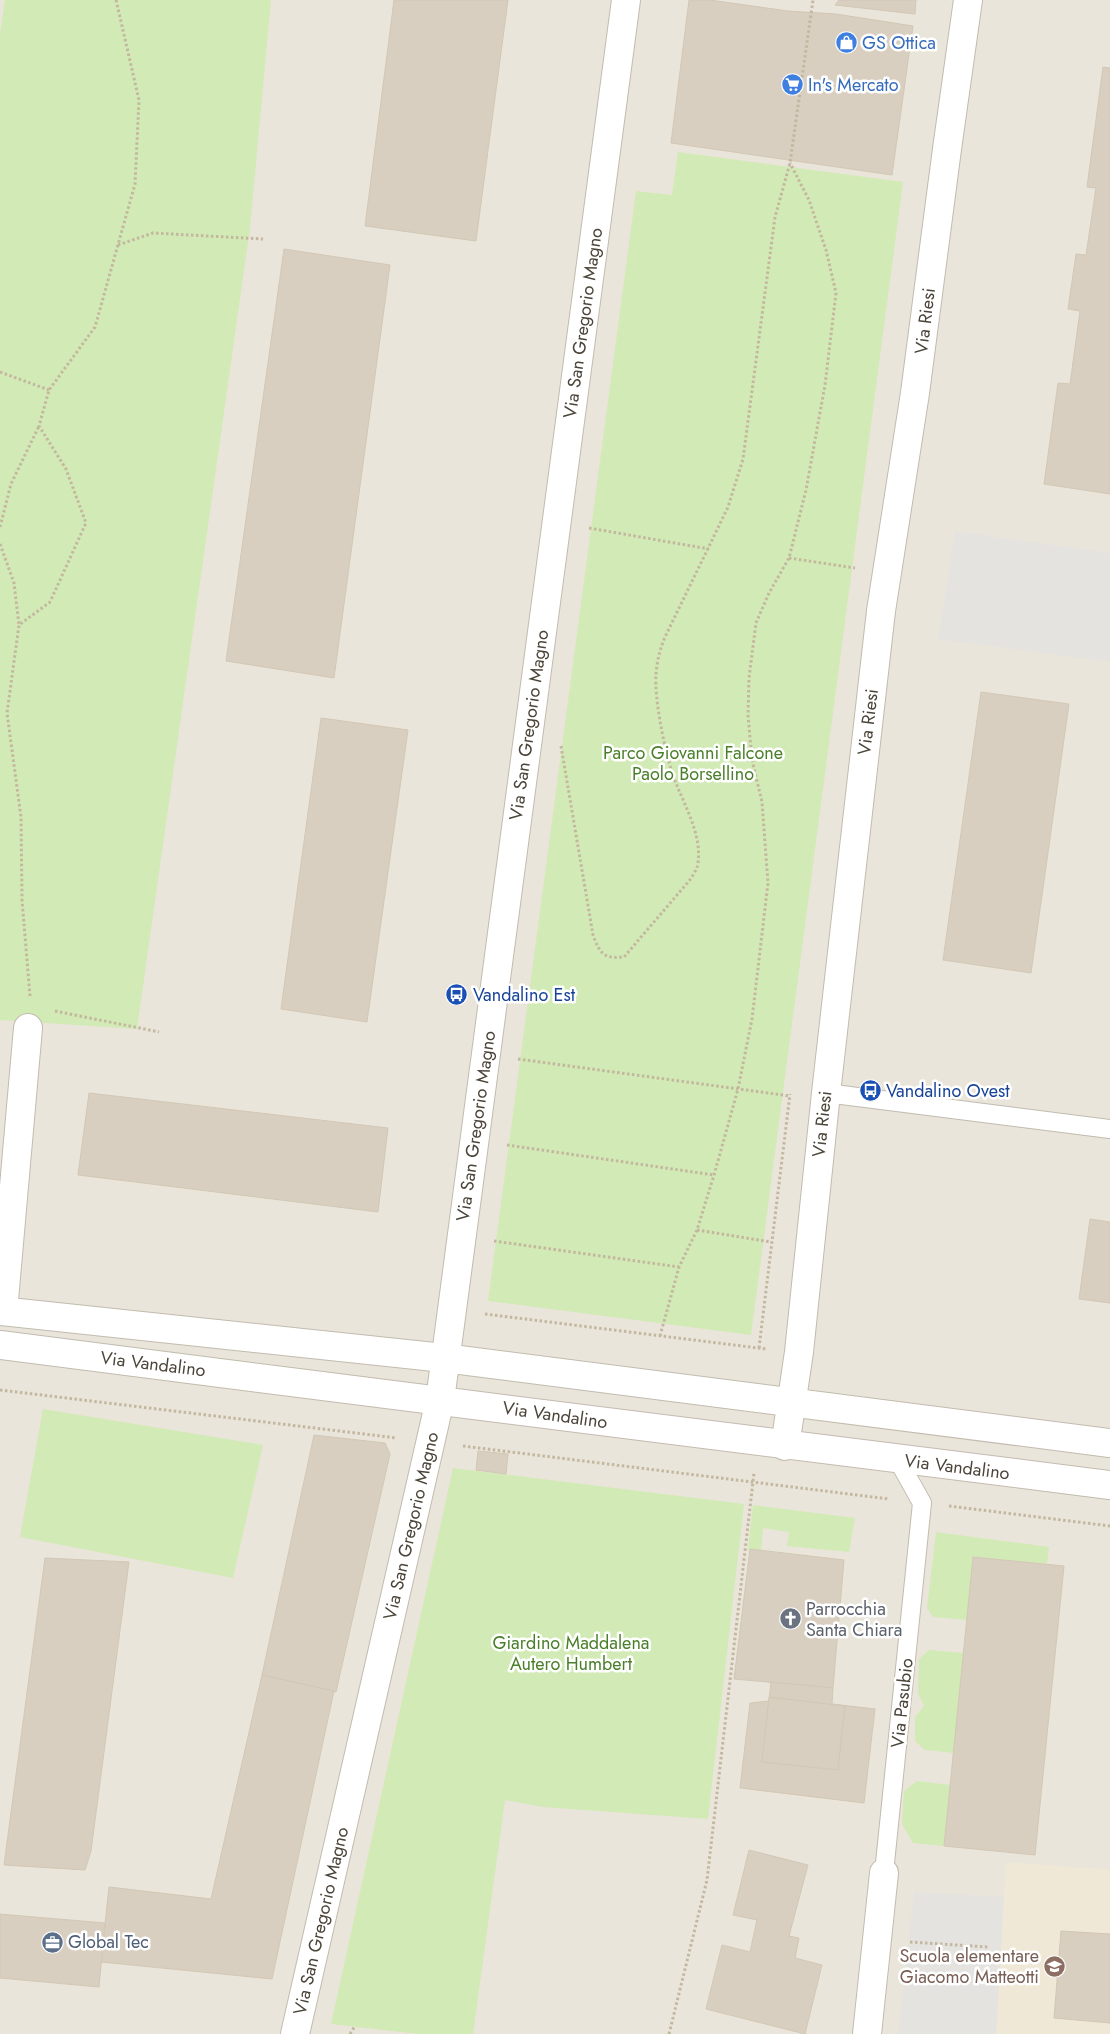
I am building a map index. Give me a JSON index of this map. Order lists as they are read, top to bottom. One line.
{"streets":{"street":["Via Riesi","Via San Gregorio Magno","Via Vandalino","Via Pasubio"]},"crossings":[["Via Riesi","Via Vandalino"],["Via San Gregorio Magno","Via Vandalino"]],"parks":["Parco Giovanni Falcone Paolo Borsellino","Giardino Maddalena Autero Humbert"],"places":{"shop":["GS Ottica"],"supermarket":["In's Mercato"],"bus stop":["Vandalino Est","Vandalino Ovest"],"church":["Parrocchia Santa Chiara"],"office":["Global Tec"],"school or university":["Scuola elementare Giacomo Matteotti"]}}
